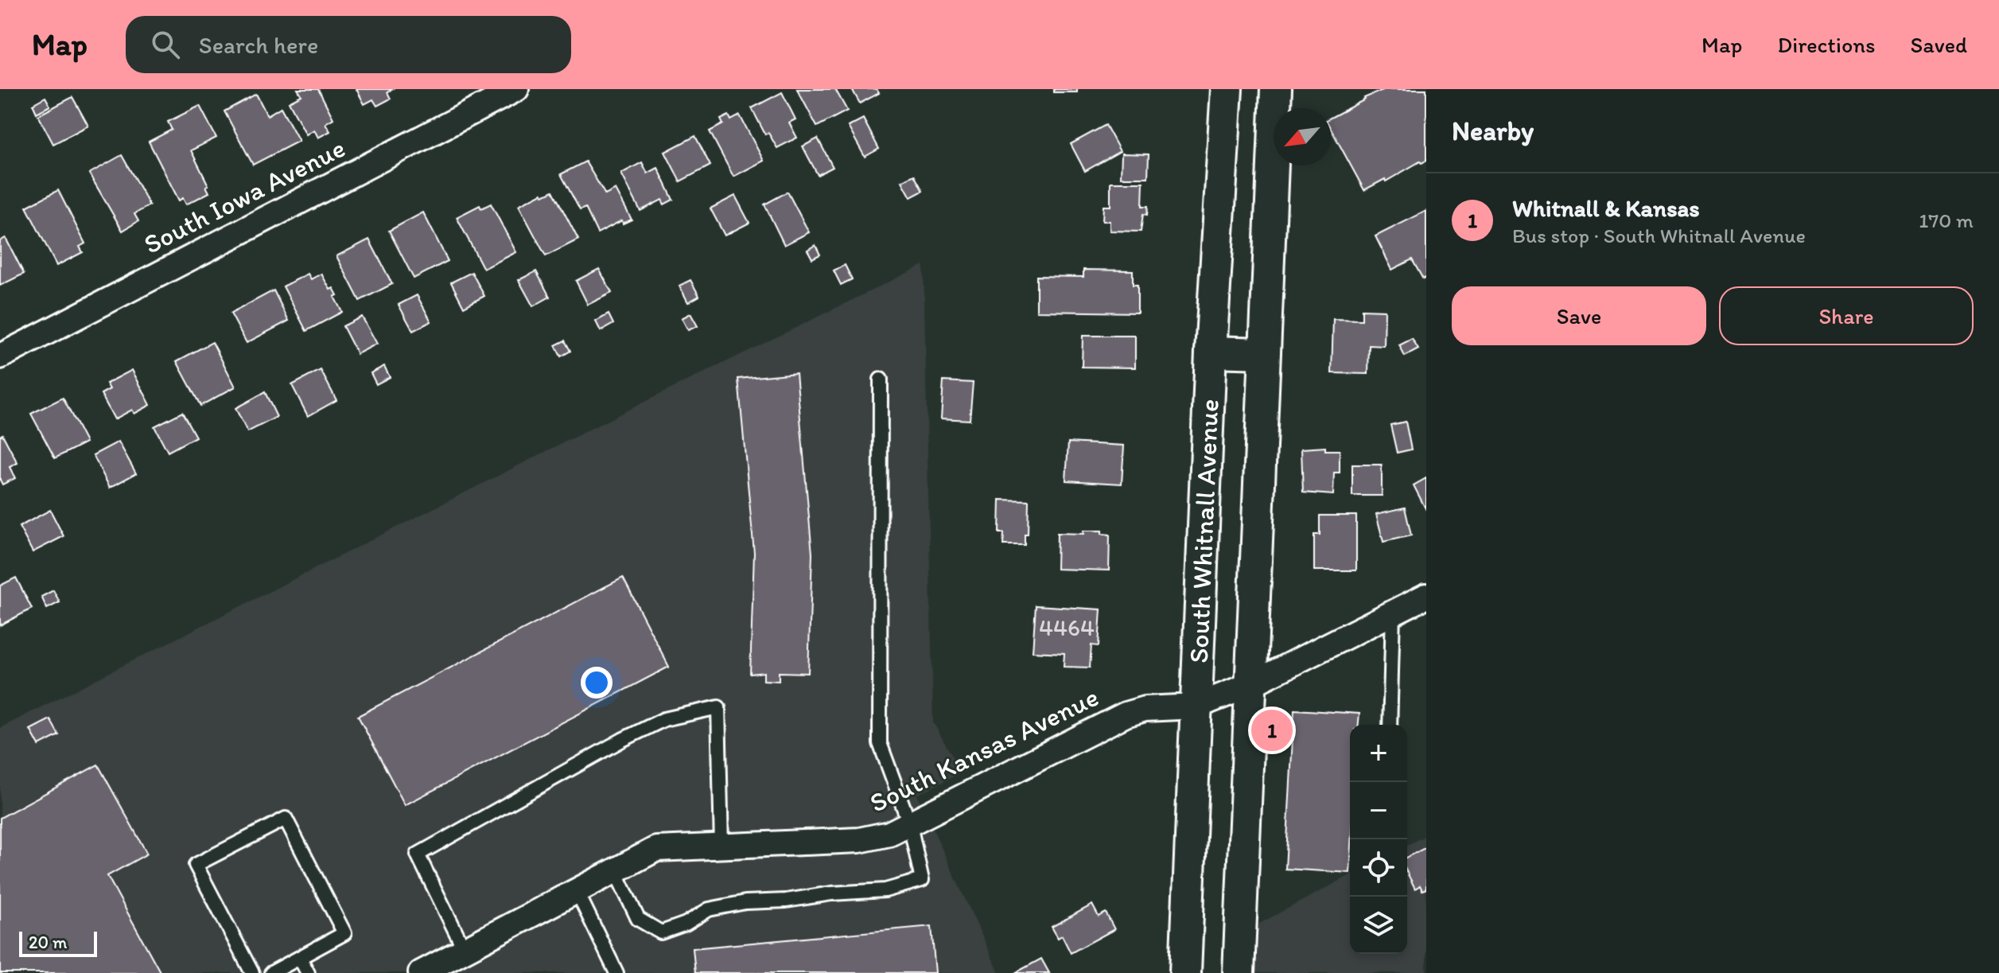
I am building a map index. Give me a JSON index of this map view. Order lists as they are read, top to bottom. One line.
{"streets":{"street":["South Iowa Avenue","South Whitnall Avenue","South Kansas Avenue"]},"crossings":[["South Whitnall Avenue","South Kansas Avenue"]],"house_numbers":["4464"],"scale_bar":"20 m","north":"bottom left","page":{"header":"Map","search":"Search here","nav":["Map","Directions","Saved"],"heading":"Nearby","list":[{"mark":"1","name":"Whitnall & Kansas","note":"Bus stop · South Whitnall Avenue","value":"170 m"}],"buttons":["Save","Share"],"pins":"1","map_buttons":["+","−"],"scale":"20 m"}}
